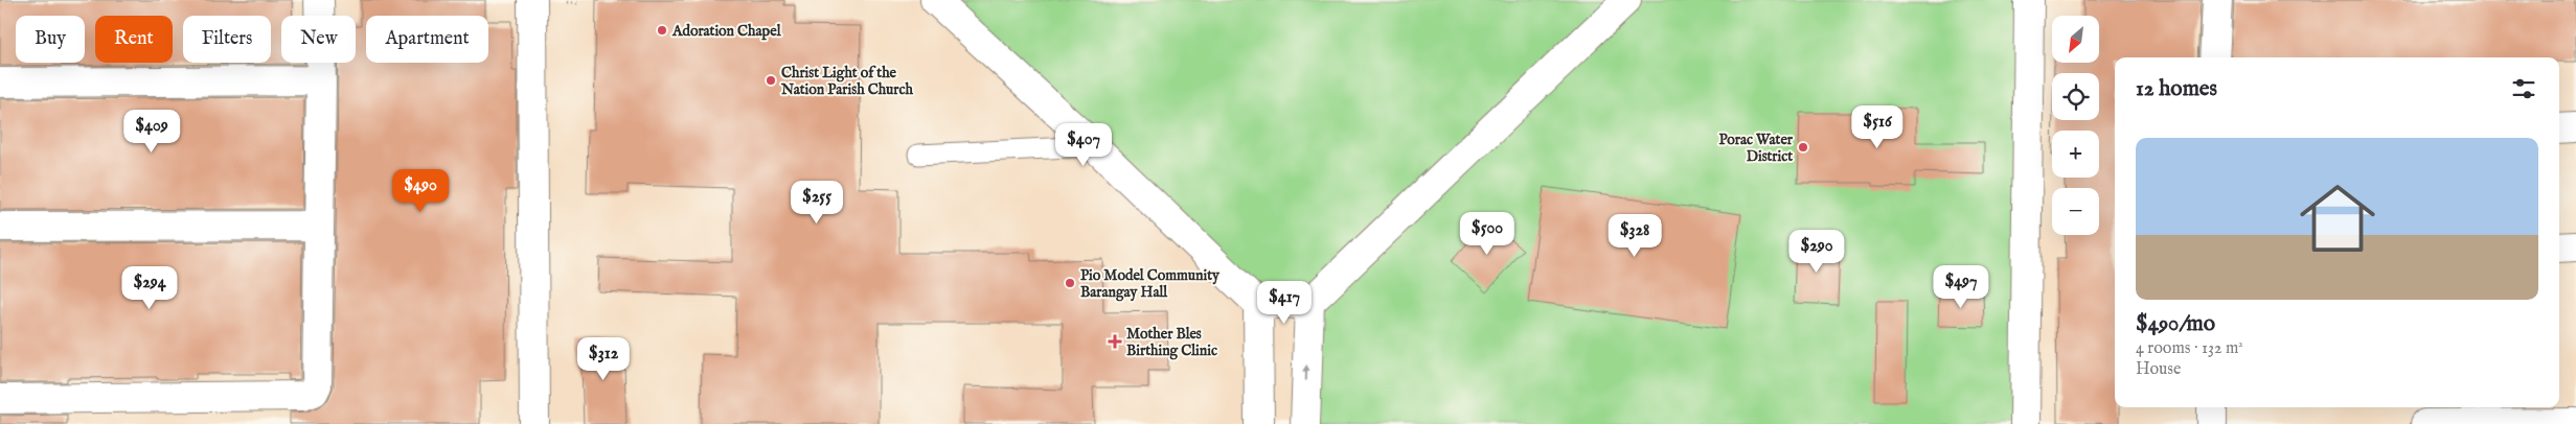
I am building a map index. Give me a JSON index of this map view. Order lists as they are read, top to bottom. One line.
{"places":{"other":["Adoration Chapel","Christ Light of the Nation Parish Church","Porac Water District","Pio Model Community Barangay Hall"],"health":["Mother Bles Birthing Clinic"]},"north":"bottom left","page":{"map_buttons":["+","−"],"chip":["Buy","Rent","Filters","New","Apartment"],"heading":"12 homes","price":["$516","$409","$407","$490","$255","$500","$328","$290","$497","$294","$417","$312"],"list":[{"name":"$490/mo","note":"4 rooms · 132 m² · House"}]}}
